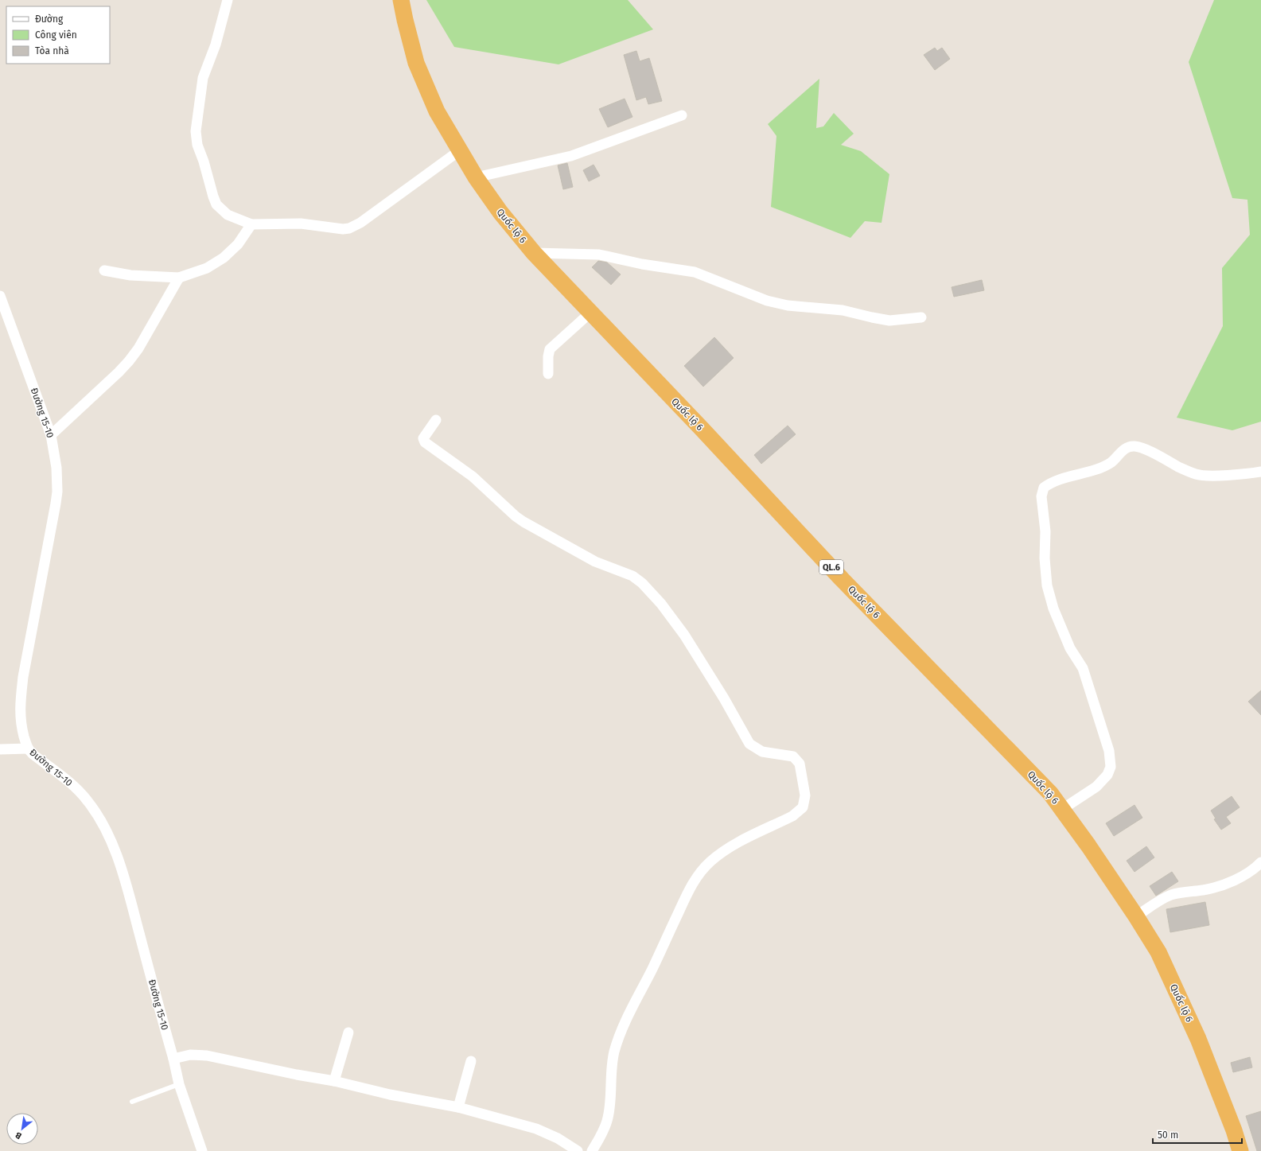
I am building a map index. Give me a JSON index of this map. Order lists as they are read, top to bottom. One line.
{"streets":{"highway":["Quốc lộ 6","QL.6"],"street":["Đường 15-10"]},"legend":["Đường","Công viên","Tòa nhà"],"scale_bar":"50 m","north":"bottom left"}
